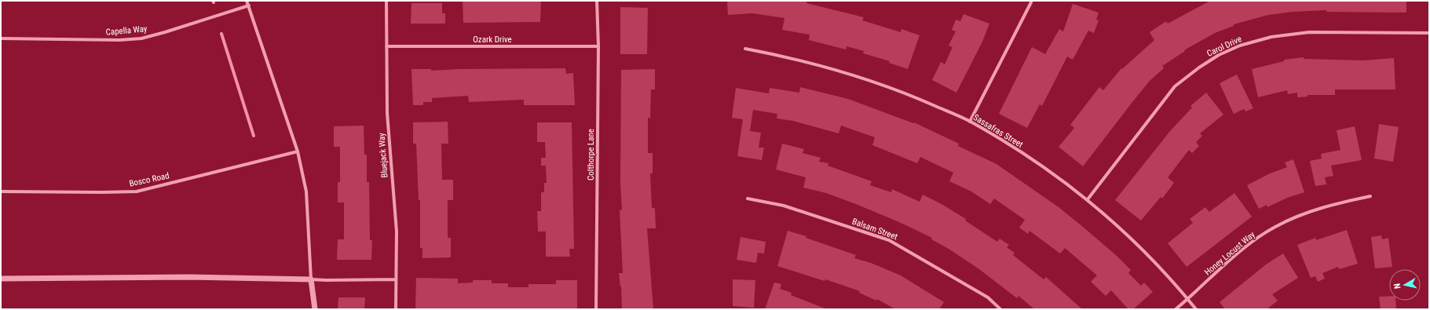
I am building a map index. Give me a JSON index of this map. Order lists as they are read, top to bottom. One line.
{"streets":{"street":["Capella Way","Ozark Drive","Carol Drive","Sassafras Street","Colthorpe Lane","Bluejack Way","Bosco Road","Balsam Street","Honey Locust Way"]},"crossings":[["Ozark Drive","Colthorpe Lane"],["Ozark Drive","Bluejack Way"],["Carol Drive","Sassafras Street"],["Sassafras Street","Honey Locust Way"]],"north":"left"}
